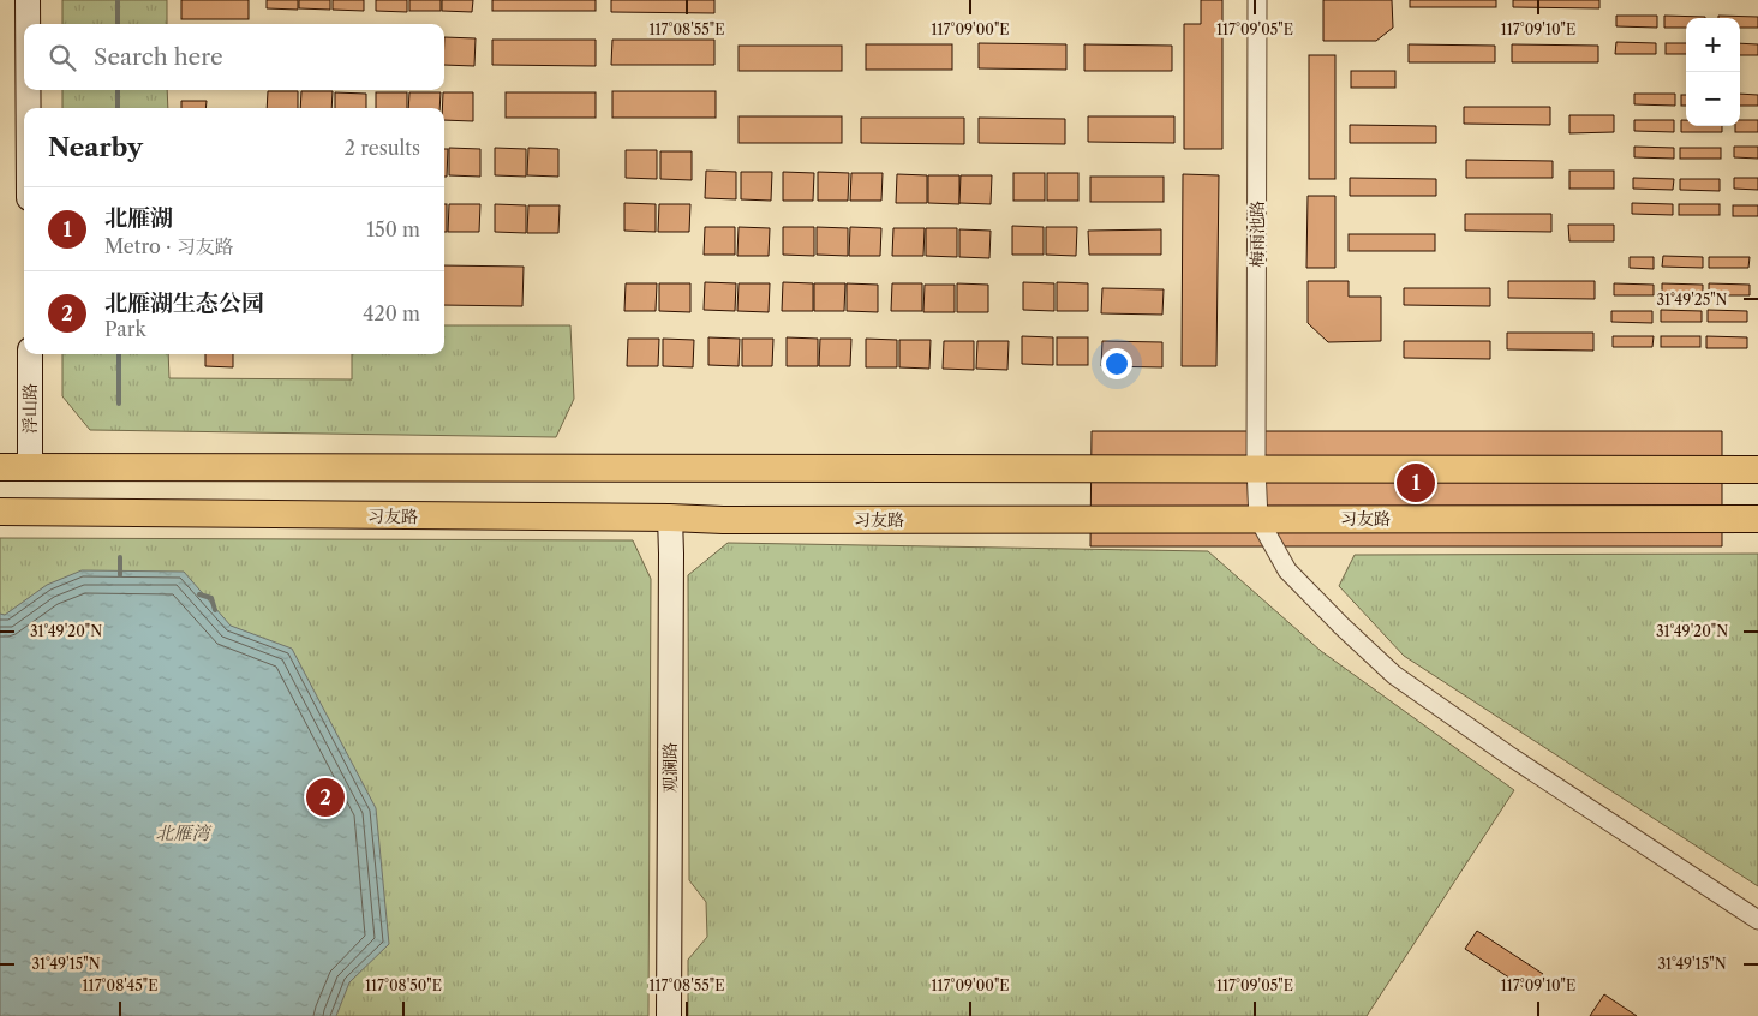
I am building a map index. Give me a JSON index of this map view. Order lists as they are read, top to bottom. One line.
{"streets":{"main road":["习友路"],"street":["梅雨池路","浮山路","观澜路"]},"crossings":[["梅雨池路","习友路"],["习友路","观澜路"]],"water":["北雁湾"],"page":{"map_buttons":["+","−"],"search":"Search here","heading":["Nearby","2 results"],"list":[{"mark":"1","name":"北雁湖","note":"Metro · 习友路","value":"150 m"},{"mark":"2","name":"北雁湖生态公园","note":"Park","value":"420 m"}],"pins":["1","2"]},"coordinates":["117°08'55\"E","117°09'00\"E","117°09'05\"E","117°09'10\"E","31°49'25\"N","31°49'20\"N","31°49'15\"N","117°08'45\"E","117°08'50\"E"]}
